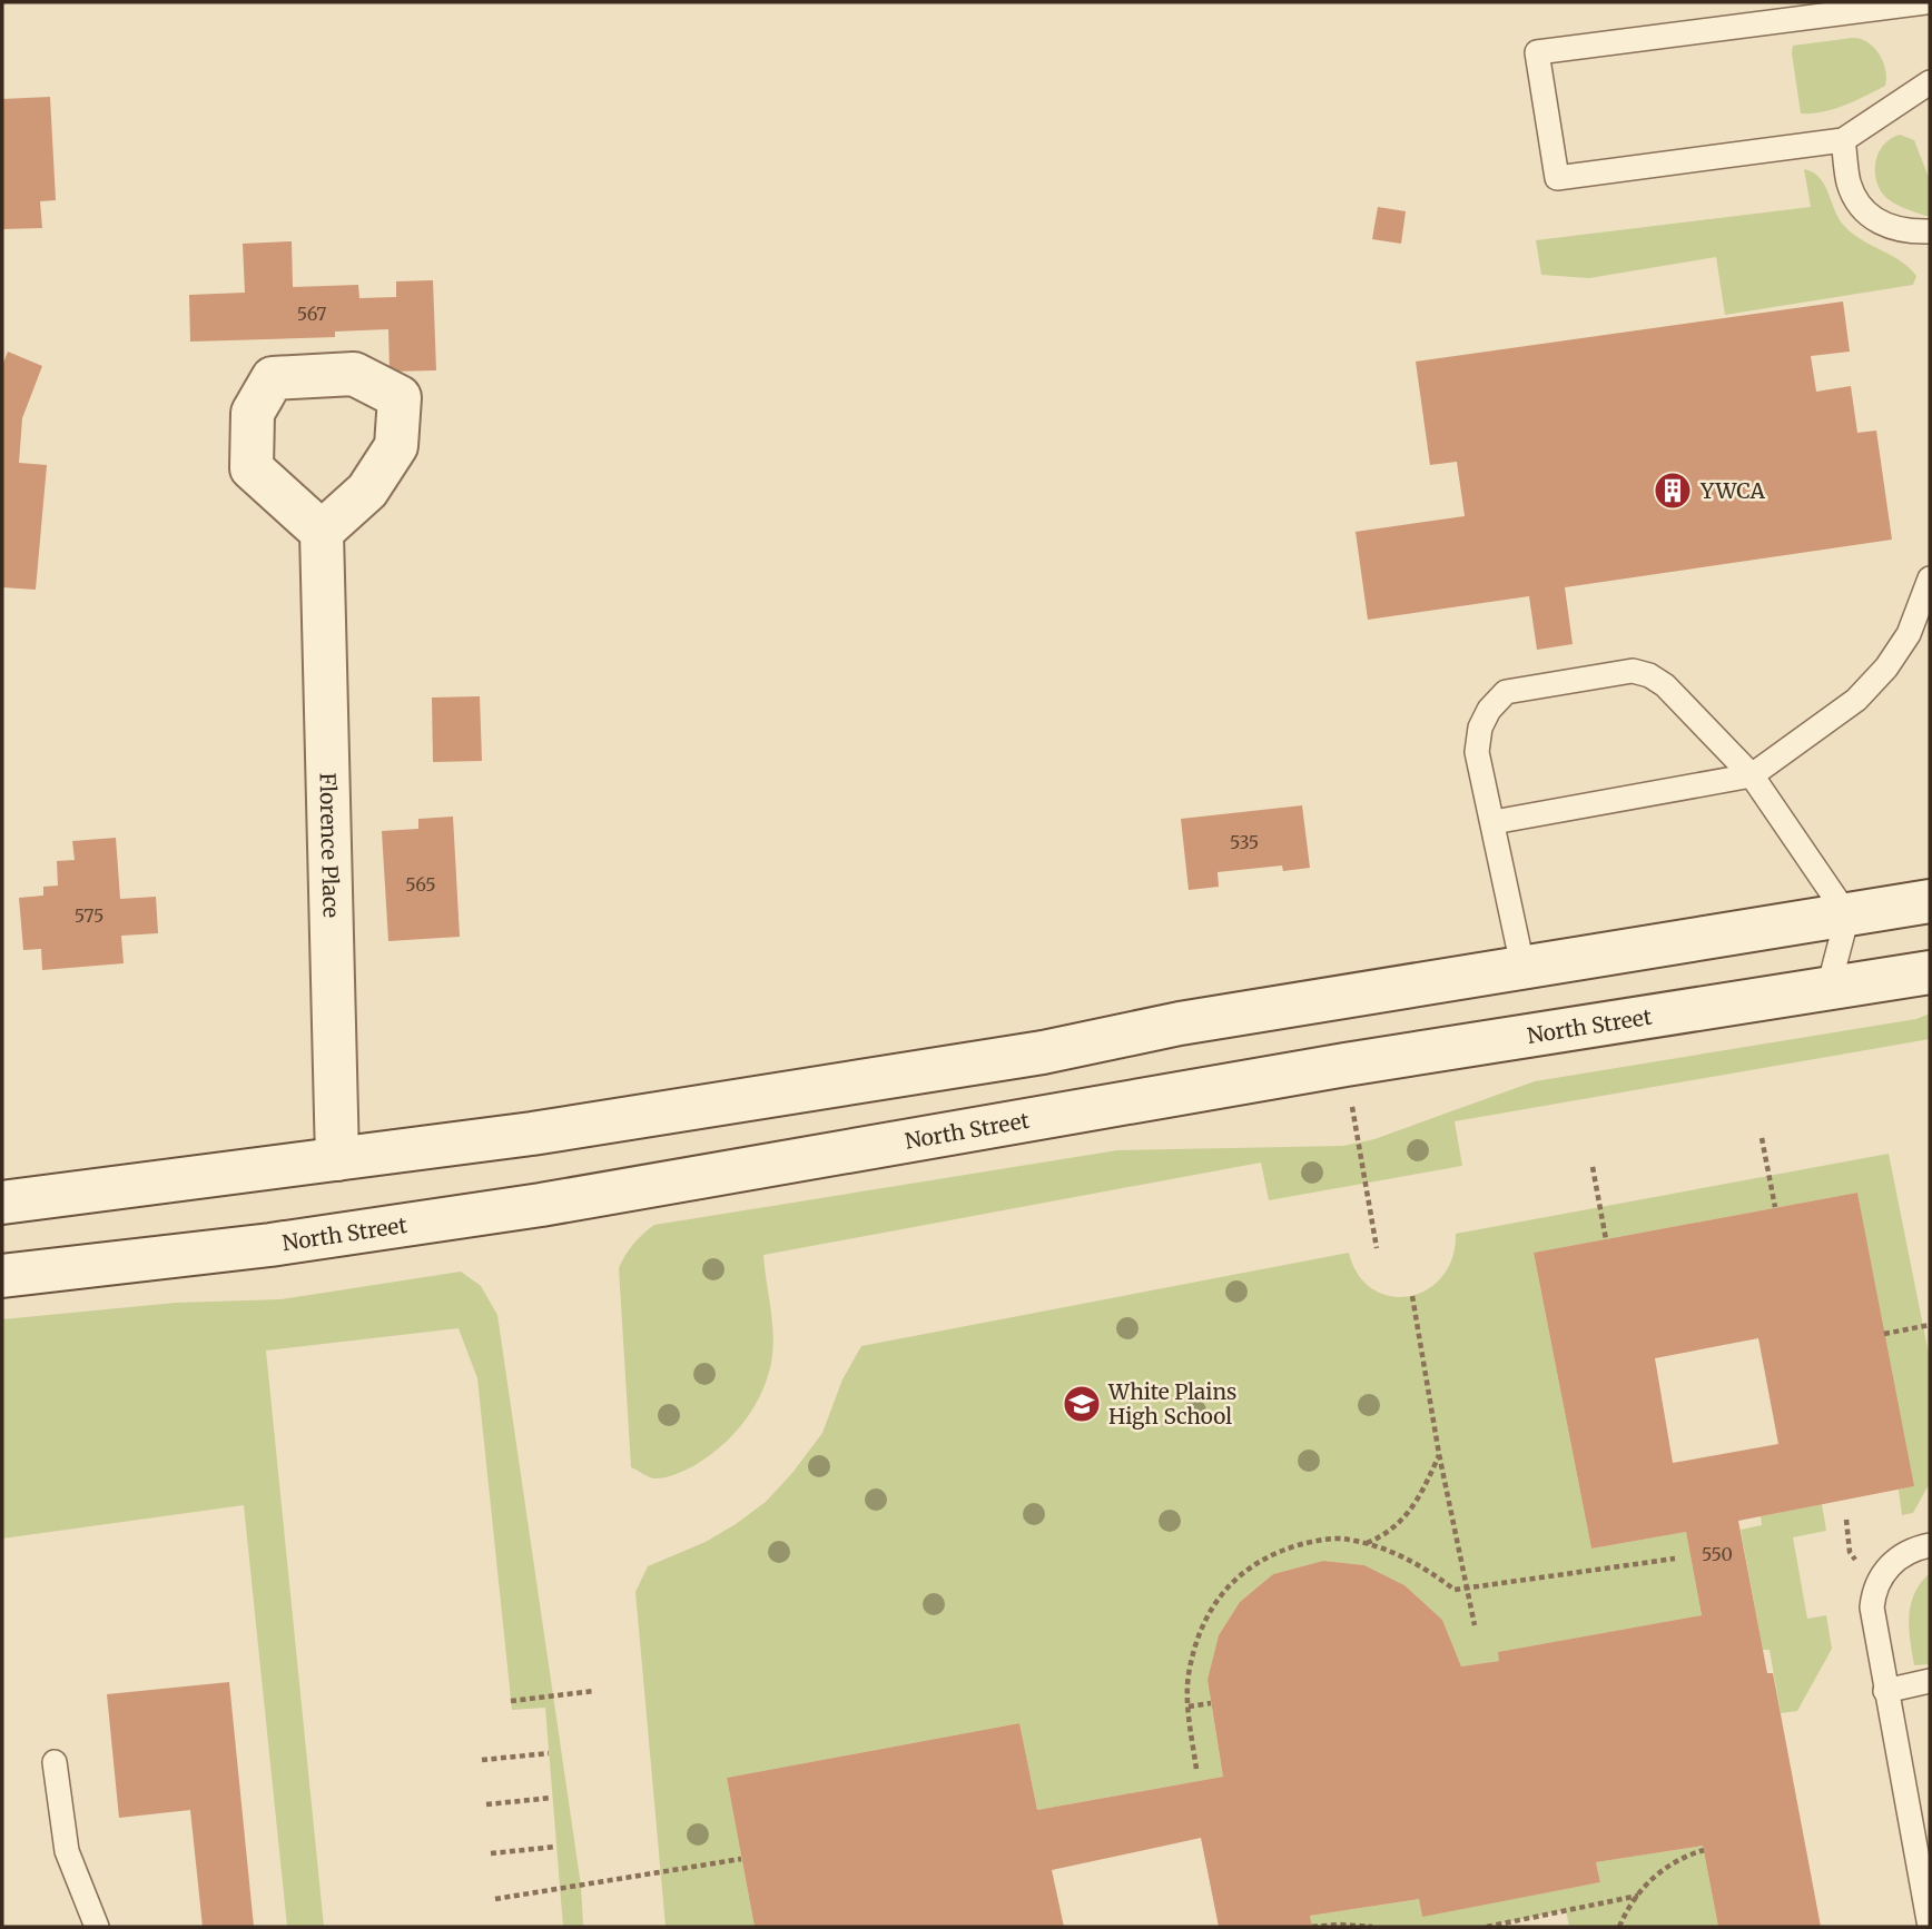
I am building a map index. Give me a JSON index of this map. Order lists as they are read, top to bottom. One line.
{"streets":{"main road":["Florence Place","North Street"]},"places":{"building":["YWCA"],"school or university":["White Plains High School"]},"house_numbers":["567","535","565","575","550"]}
